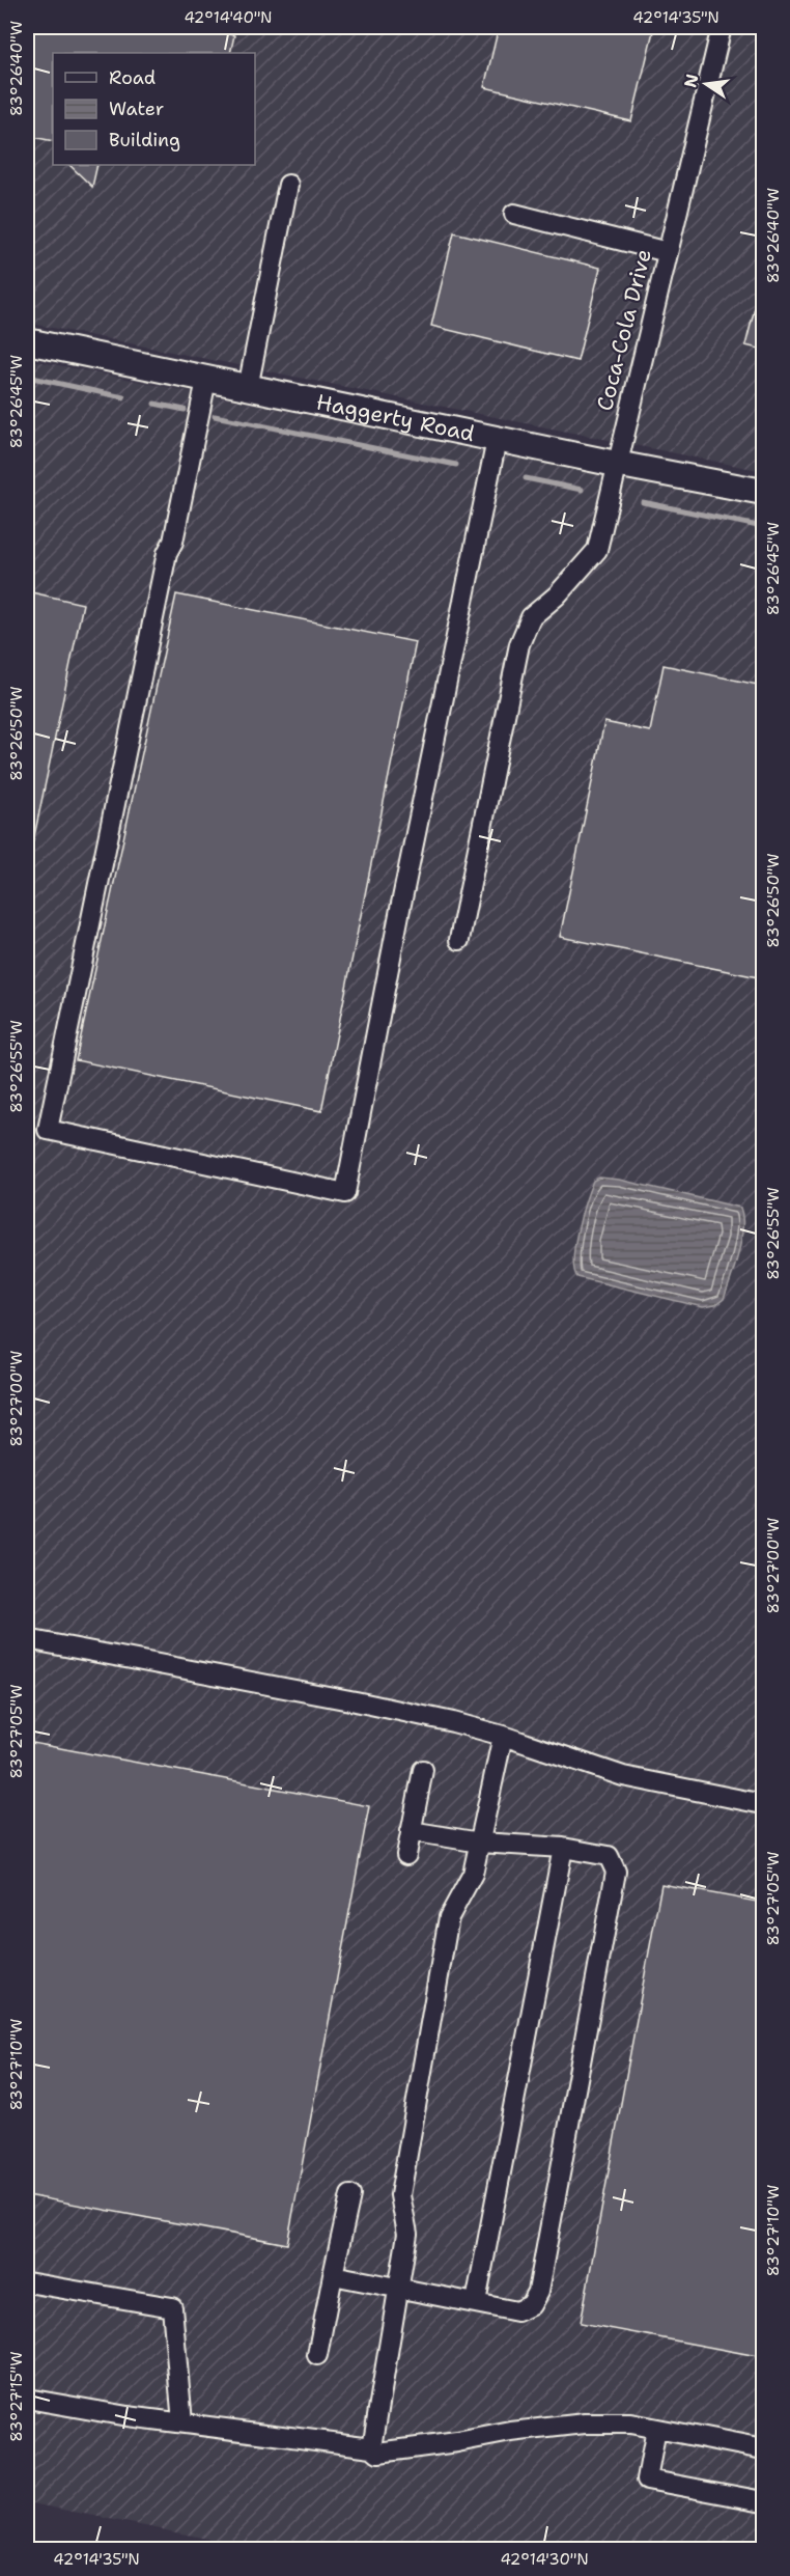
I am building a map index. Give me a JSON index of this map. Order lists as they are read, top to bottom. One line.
{"streets":{"main road":["Haggerty Road"],"street":["Coca-Cola Drive"]},"crossings":[["Coca-Cola Drive","Haggerty Road"]],"legend":["Road","Water","Building"],"north":"left","coordinates":["42°14'40\"N","42°14'35\"N","83°26'40\"W","83°26'45\"W","83°26'50\"W","83°26'55\"W","83°27'00\"W","83°27'05\"W","83°27'10\"W","83°27'15\"W","42°14'30\"N"]}
